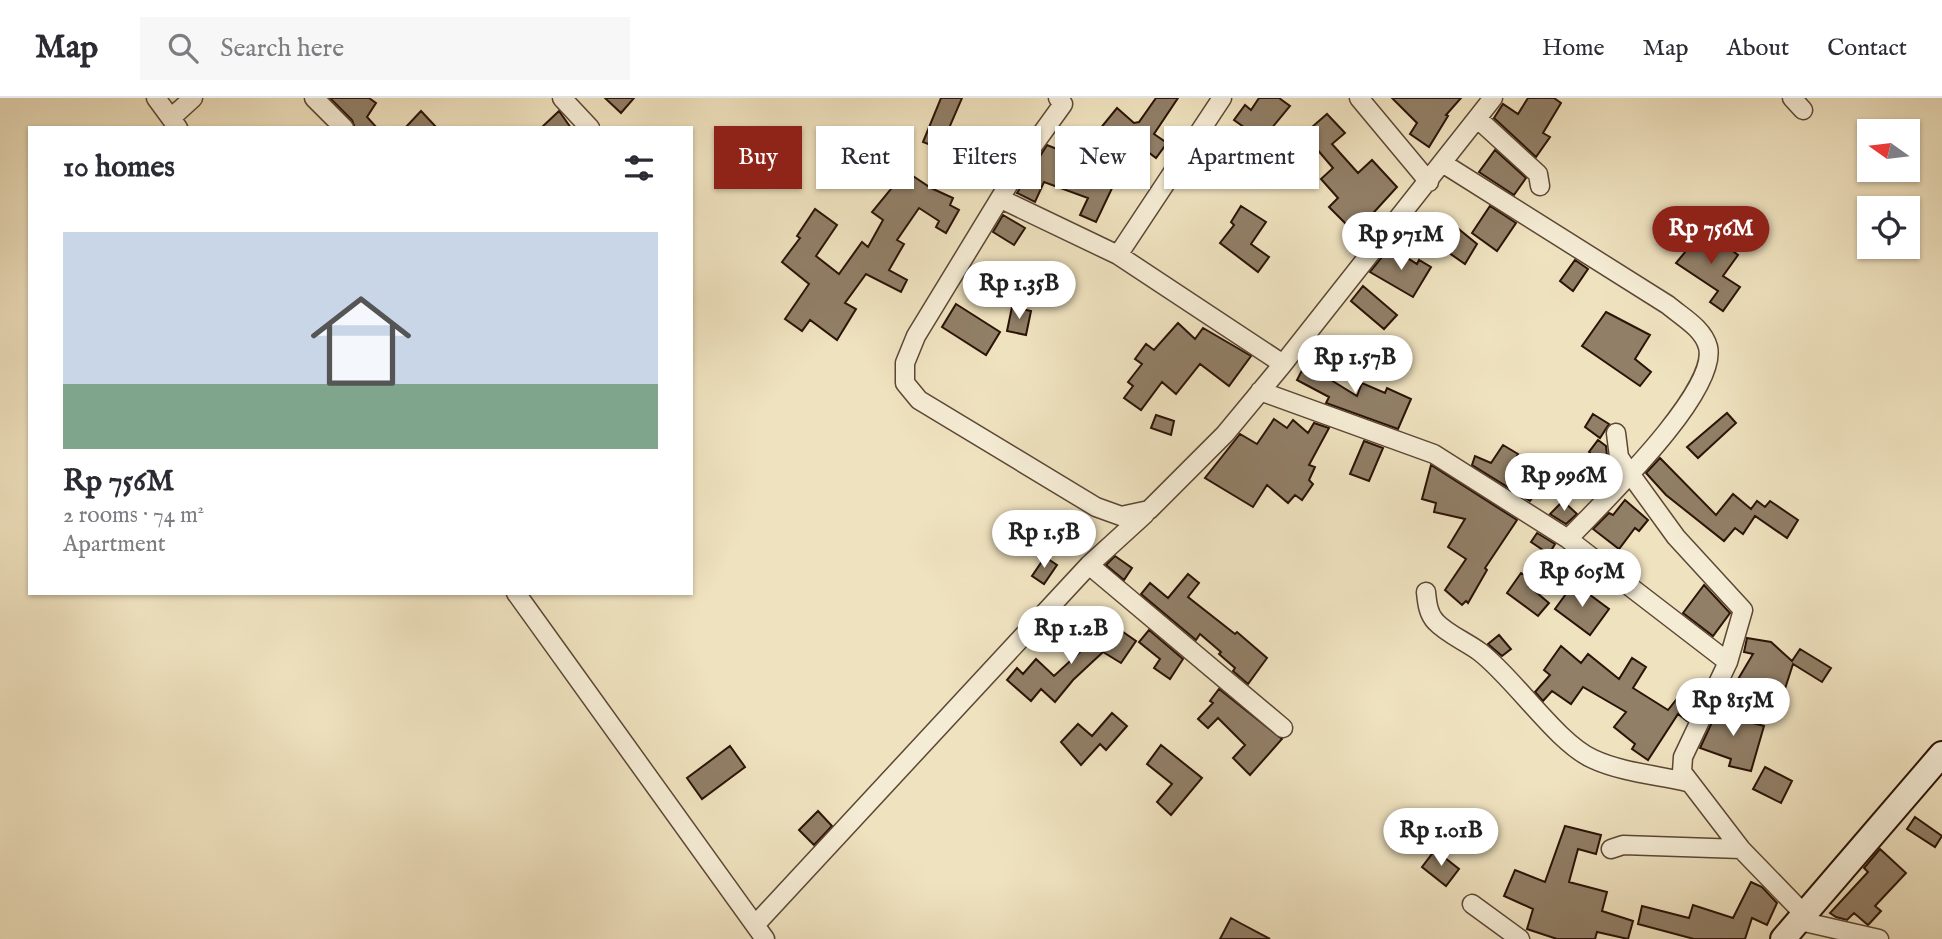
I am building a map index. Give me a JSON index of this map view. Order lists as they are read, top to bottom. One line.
{"north":"left","page":{"header":"Map","search":"Search here","nav":["Home","Map","About","Contact"],"chip":["Buy","Rent","Filters","New","Apartment"],"heading":"10 homes","price":["Rp 756M","Rp 971M","Rp 1.35B","Rp 1.57B","Rp 996M","Rp 1.5B","Rp 605M","Rp 1.2B","Rp 815M","Rp 1.01B"],"list":[{"name":"Rp 756M","note":"2 rooms · 74 m² · Apartment"}]}}
